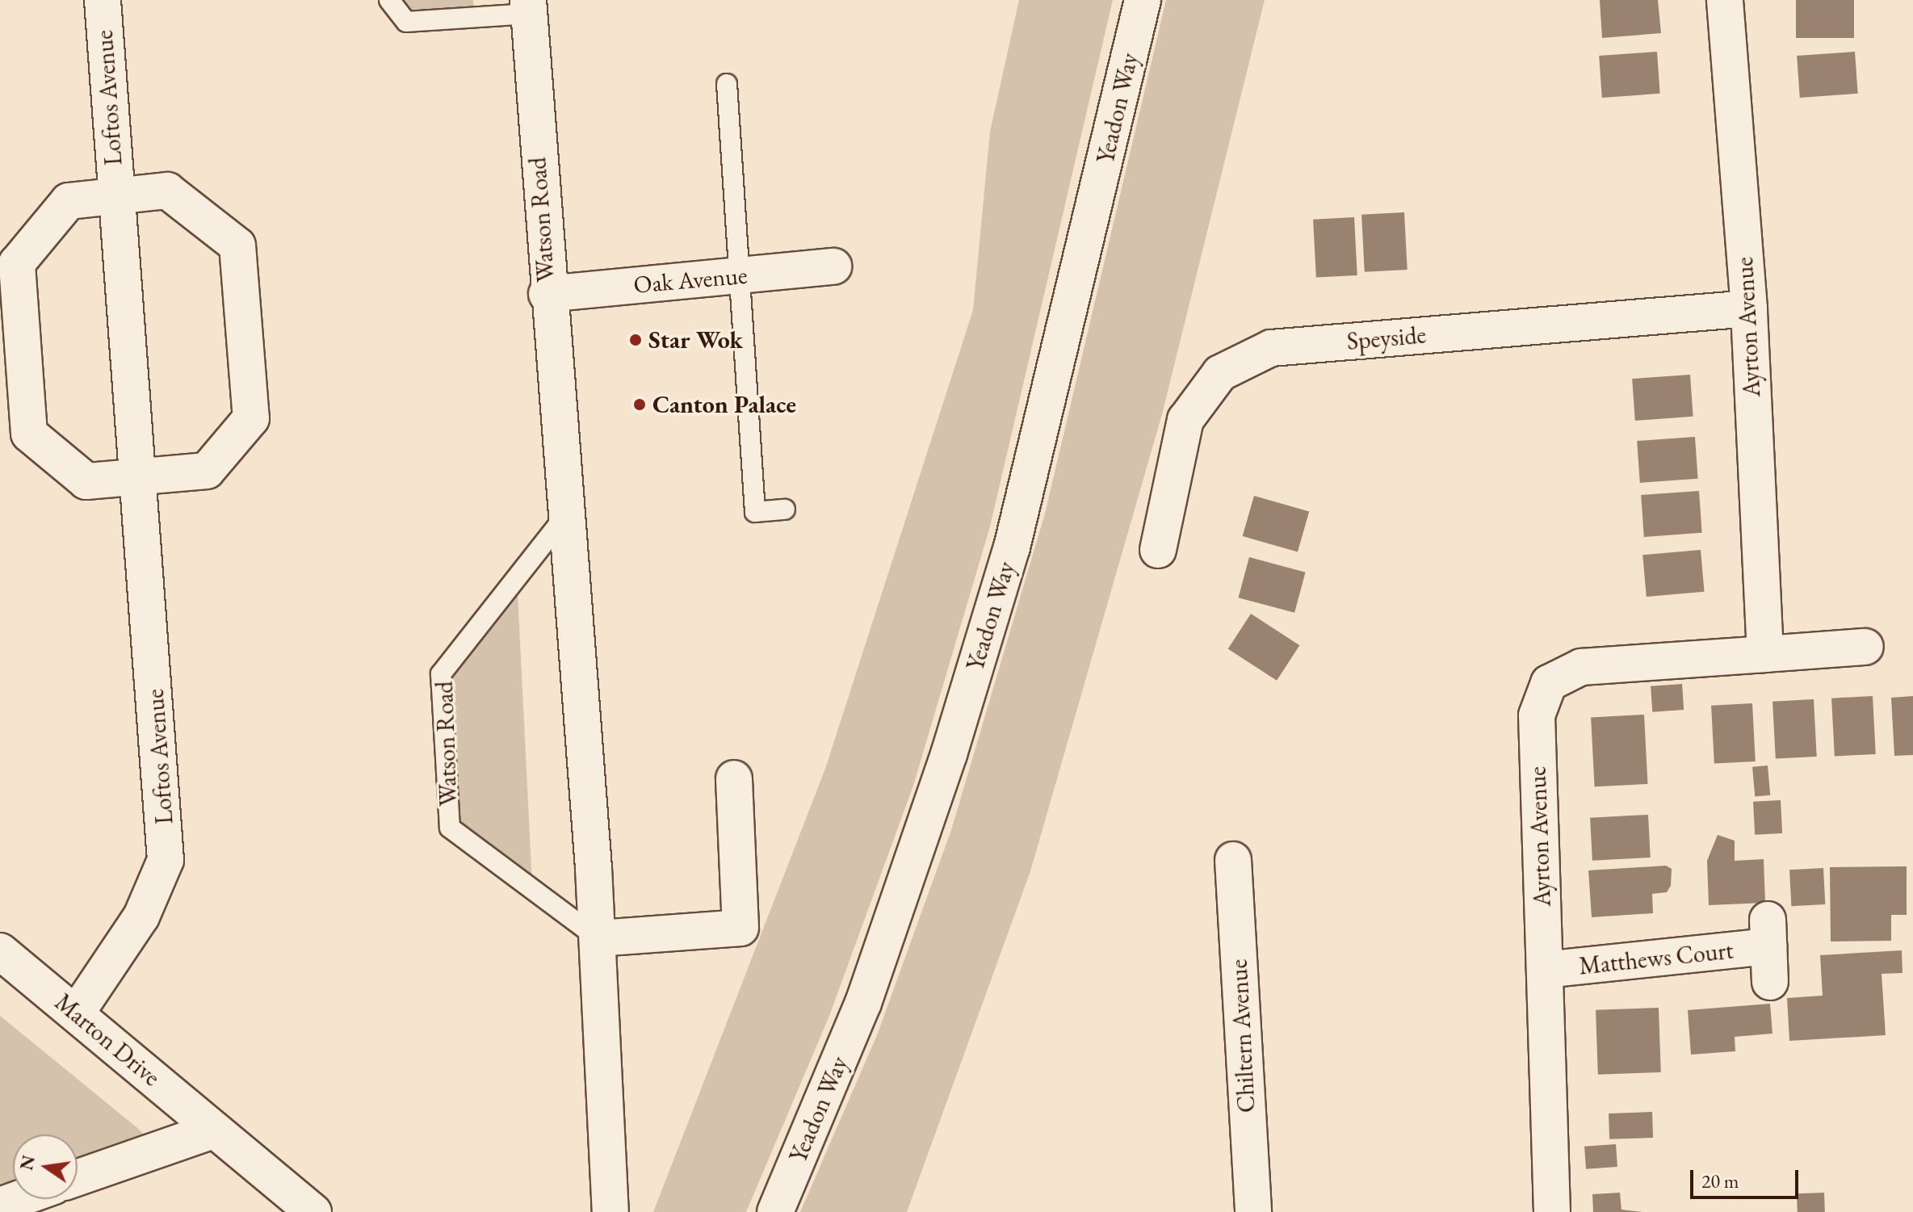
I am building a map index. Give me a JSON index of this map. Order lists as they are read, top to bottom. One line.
{"streets":{"street":["Loftos Avenue","Yeadon Way","Watson Road","Oak Avenue","Ayrton Avenue","Speyside","Matthews Court","Chiltern Avenue","Marton Drive"]},"crossings":[["Loftos Avenue","Marton Drive"],["Watson Road","Oak Avenue"],["Ayrton Avenue","Speyside"],["Ayrton Avenue","Matthews Court"]],"places":["Star Wok","Canton Palace"],"scale_bar":"20 m","north":"left"}
